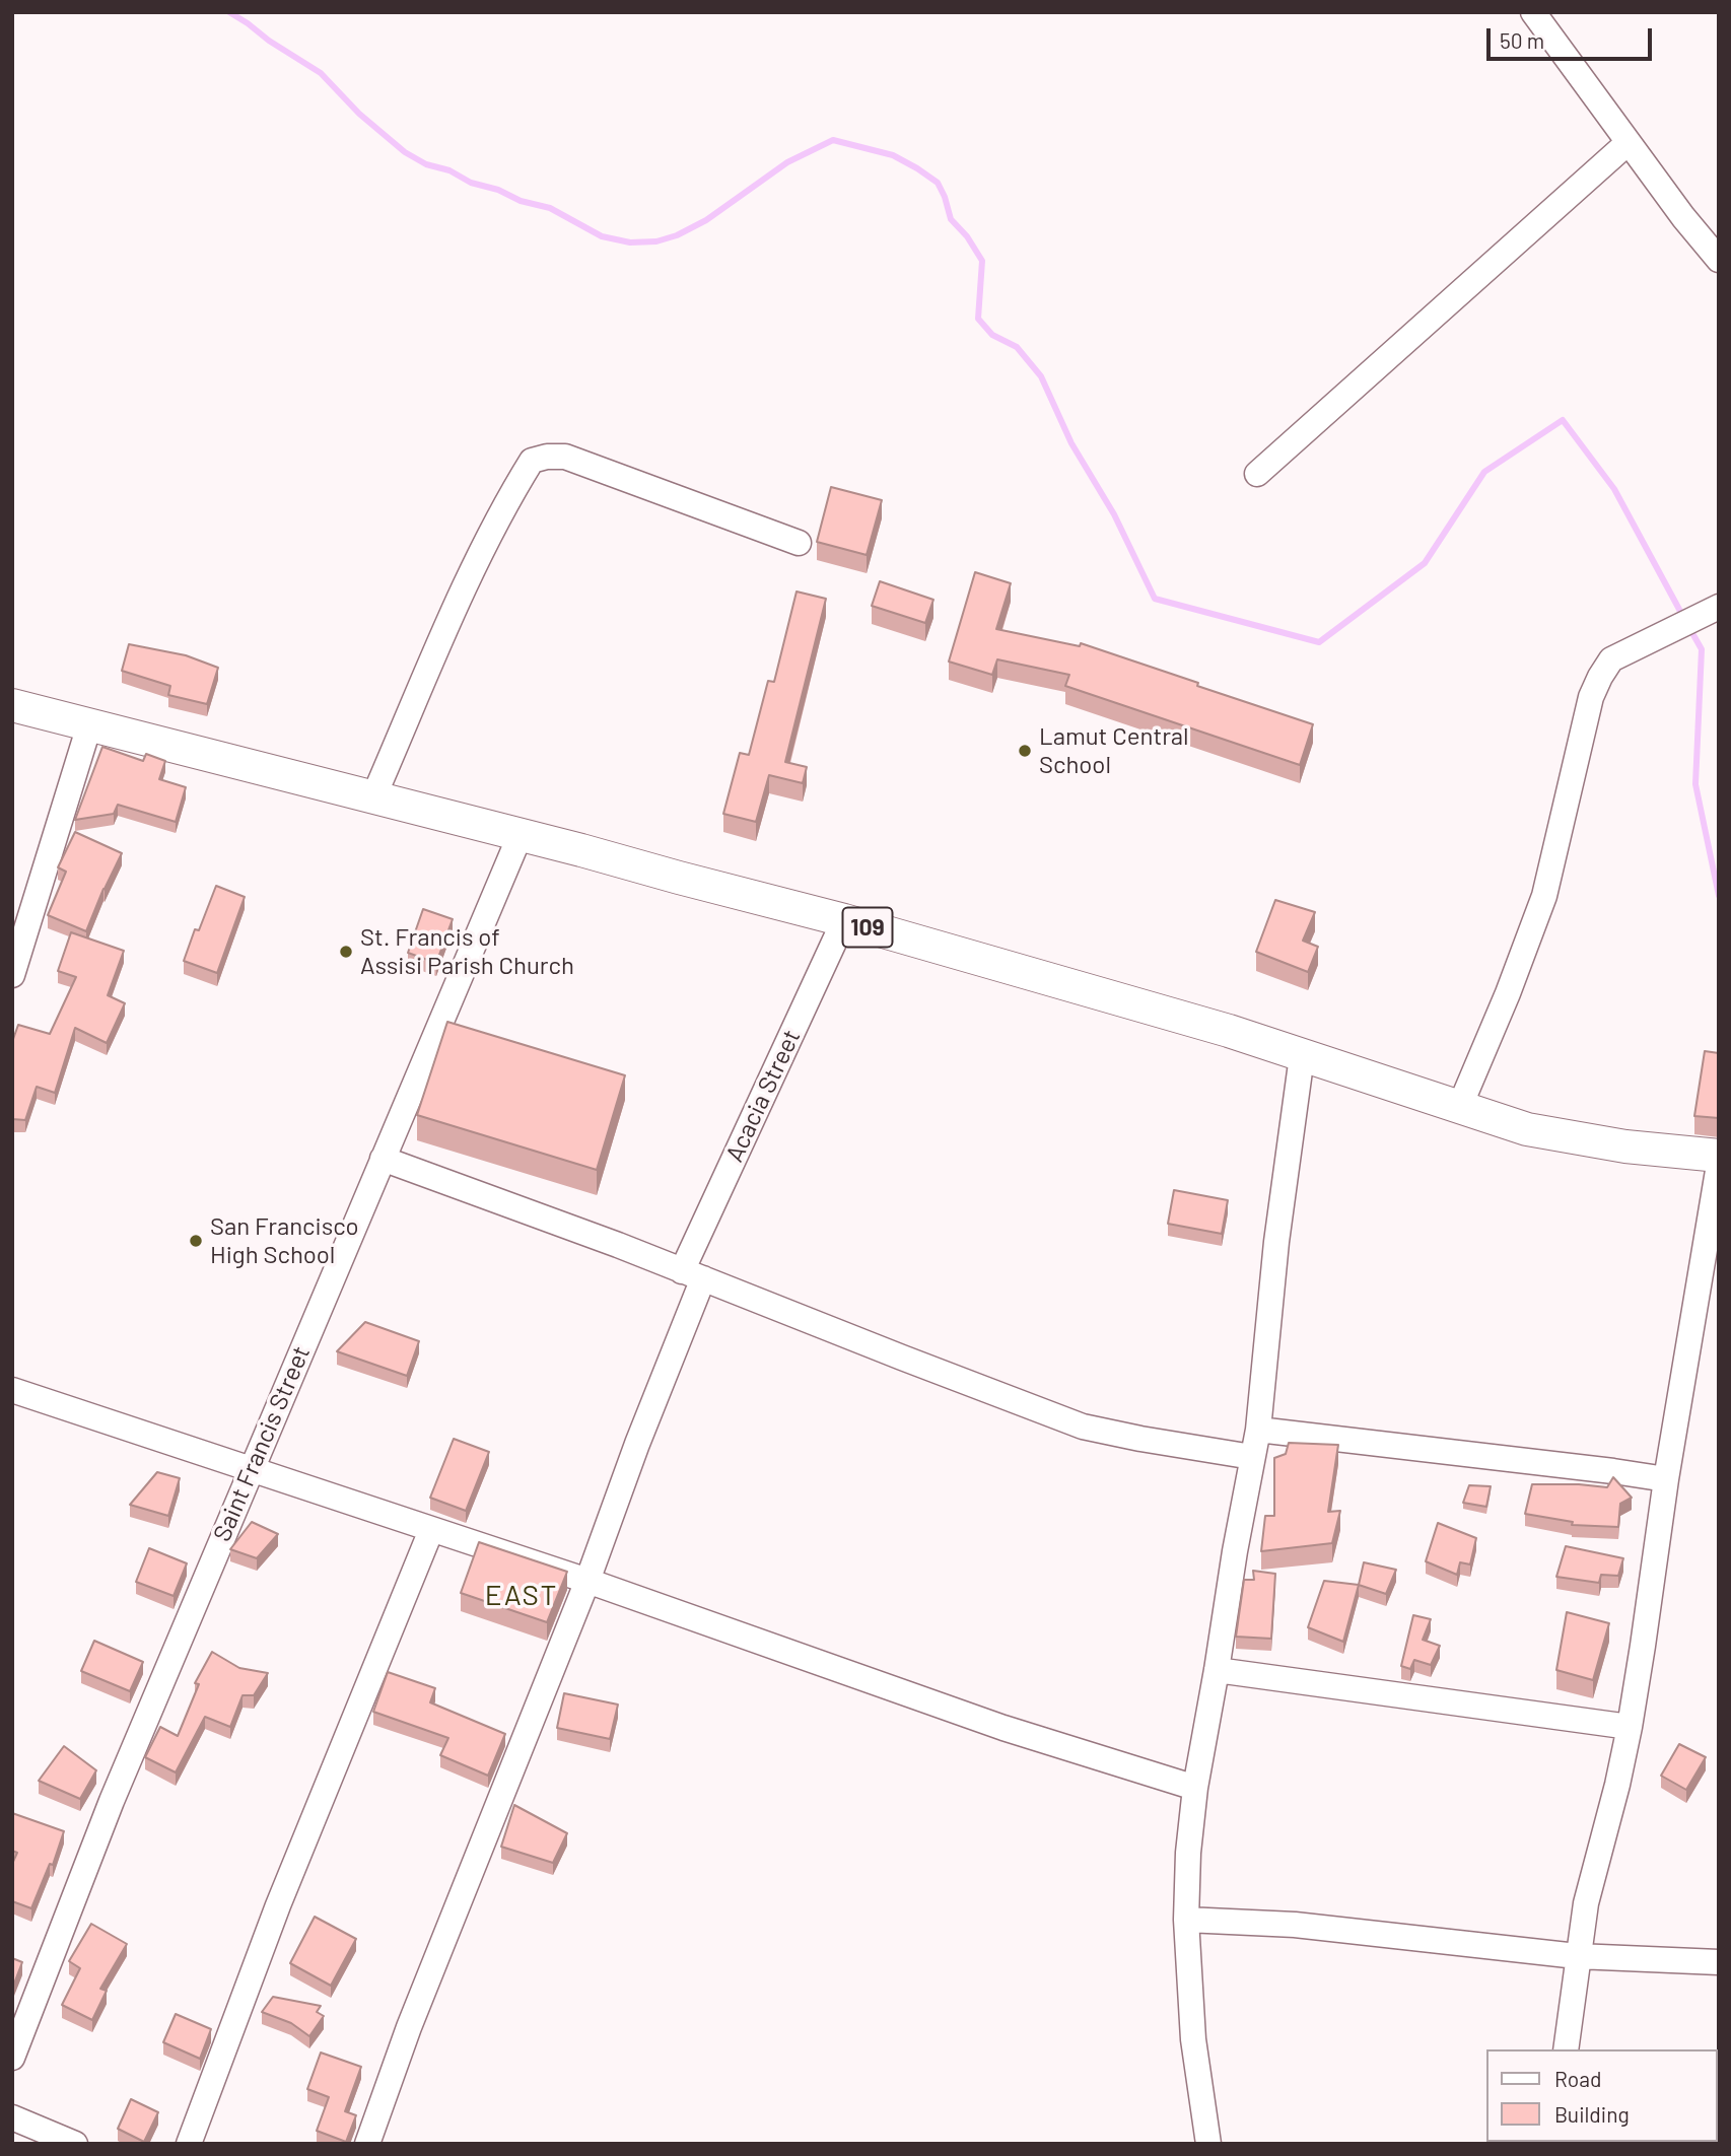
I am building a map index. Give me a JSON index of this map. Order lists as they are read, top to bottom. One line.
{"streets":{"main road":["109"],"street":["Acacia Street","Saint Francis Street"]},"crossings":[["109","Acacia Street"],["109","Saint Francis Street"]],"districts":["EAST"],"places":["Lamut Central School","St. Francis of Assisi Parish Church","San Francisco High School"],"legend":["Road","Building"],"scale_bar":"50 m"}
